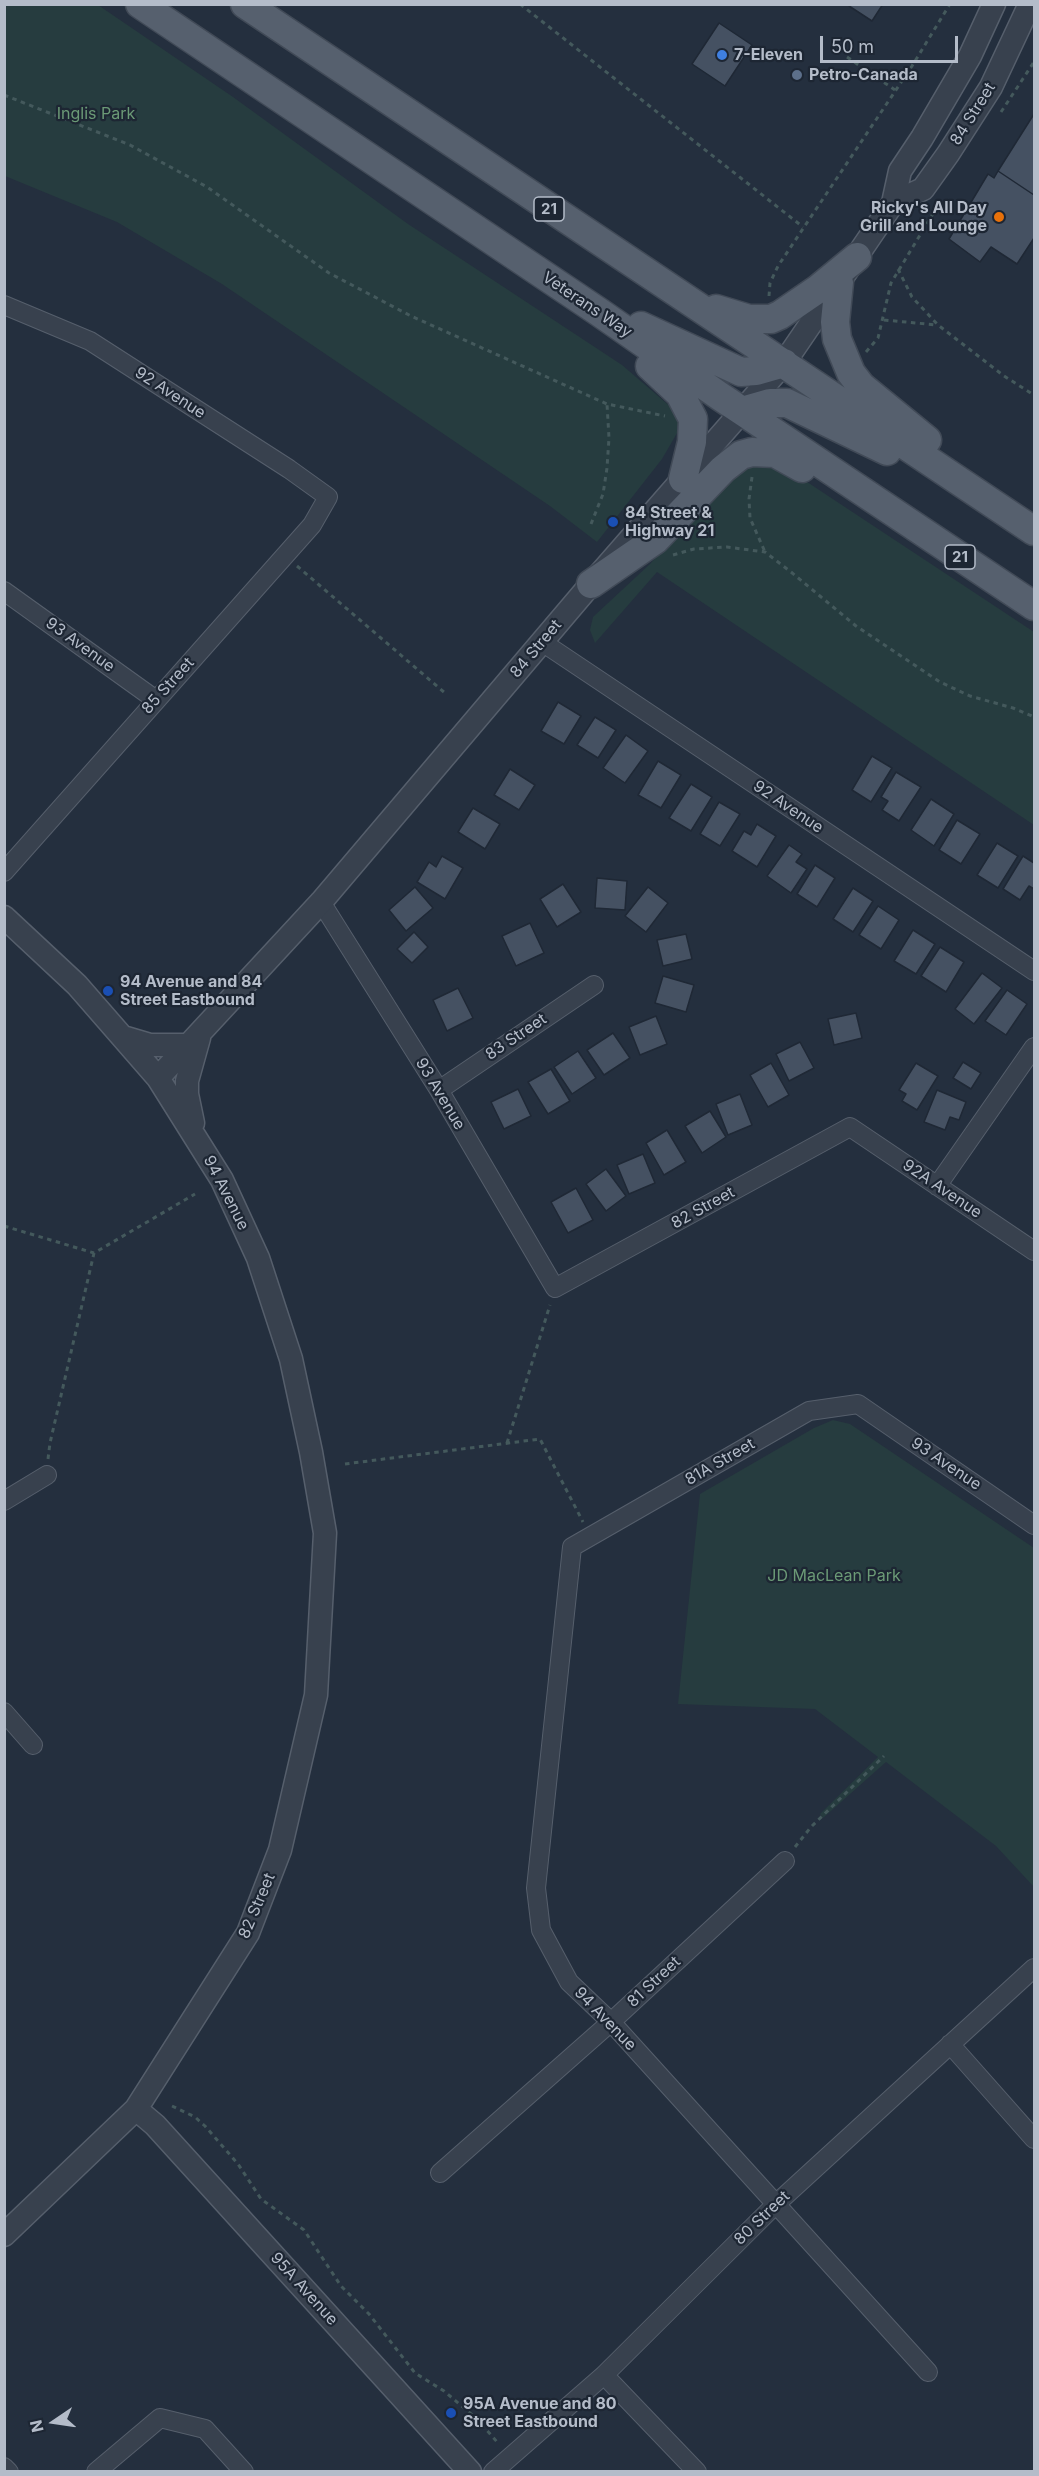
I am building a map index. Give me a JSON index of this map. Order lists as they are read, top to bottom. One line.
{"streets":{"main road":["21","Veterans Way"],"street":["84 Street","92 Avenue","93 Avenue","85 Street","83 Street","92A Avenue","94 Avenue","82 Street","81A Street","81 Street","80 Street","95A Avenue"]},"crossings":[["84 Street","21"],["84 Street","Veterans Way"],["84 Street","92 Avenue"],["84 Street","93 Avenue"],["84 Street","94 Avenue"],["92 Avenue","85 Street"],["93 Avenue","85 Street"],["93 Avenue","83 Street"],["93 Avenue","82 Street"],["93 Avenue","81A Street"],["92A Avenue","82 Street"],["94 Avenue","82 Street"],["94 Avenue","81A Street"],["94 Avenue","81 Street"],["94 Avenue","80 Street"],["82 Street","95A Avenue"]],"parks":["Inglis Park","JD MacLean Park"],"places":["7-Eleven","Petro-Canada","Ricky's All Day Grill and Lounge","84 Street & Highway 21","94 Avenue and 84 Street Eastbound","95A Avenue and 80 Street Eastbound"],"scale_bar":"50 m","north":"left"}
